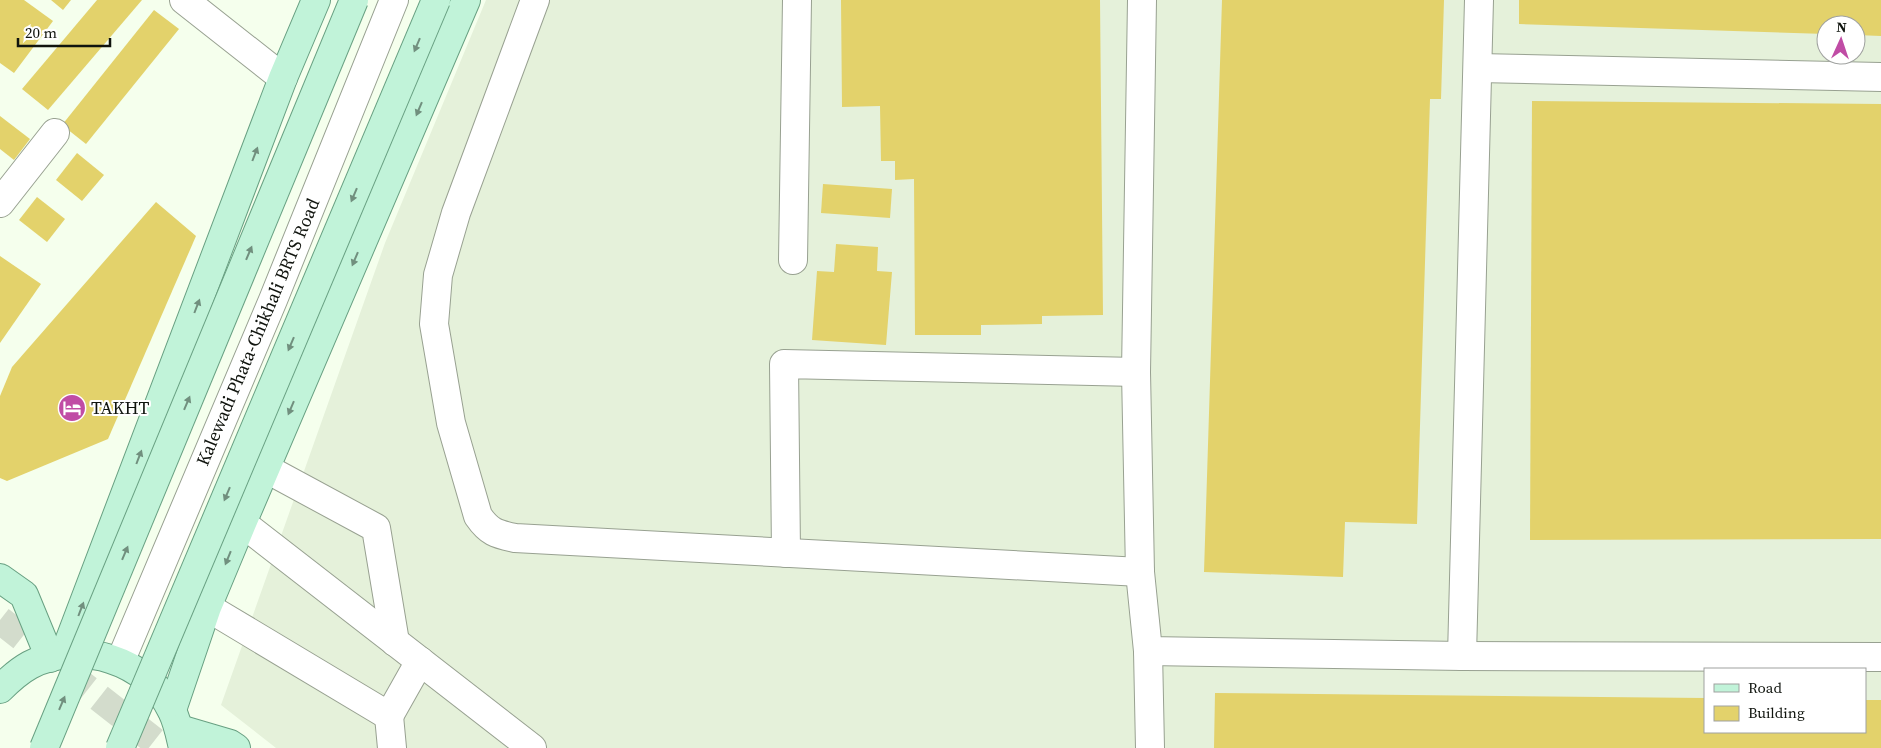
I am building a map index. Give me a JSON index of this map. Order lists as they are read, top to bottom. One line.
{"streets":{"street":["Kalewadi Phata-Chikhali BRTS Road"]},"places":{"hotel":["TAKHT"]},"legend":["Road","Building"],"scale_bar":"20 m","north":"top"}
